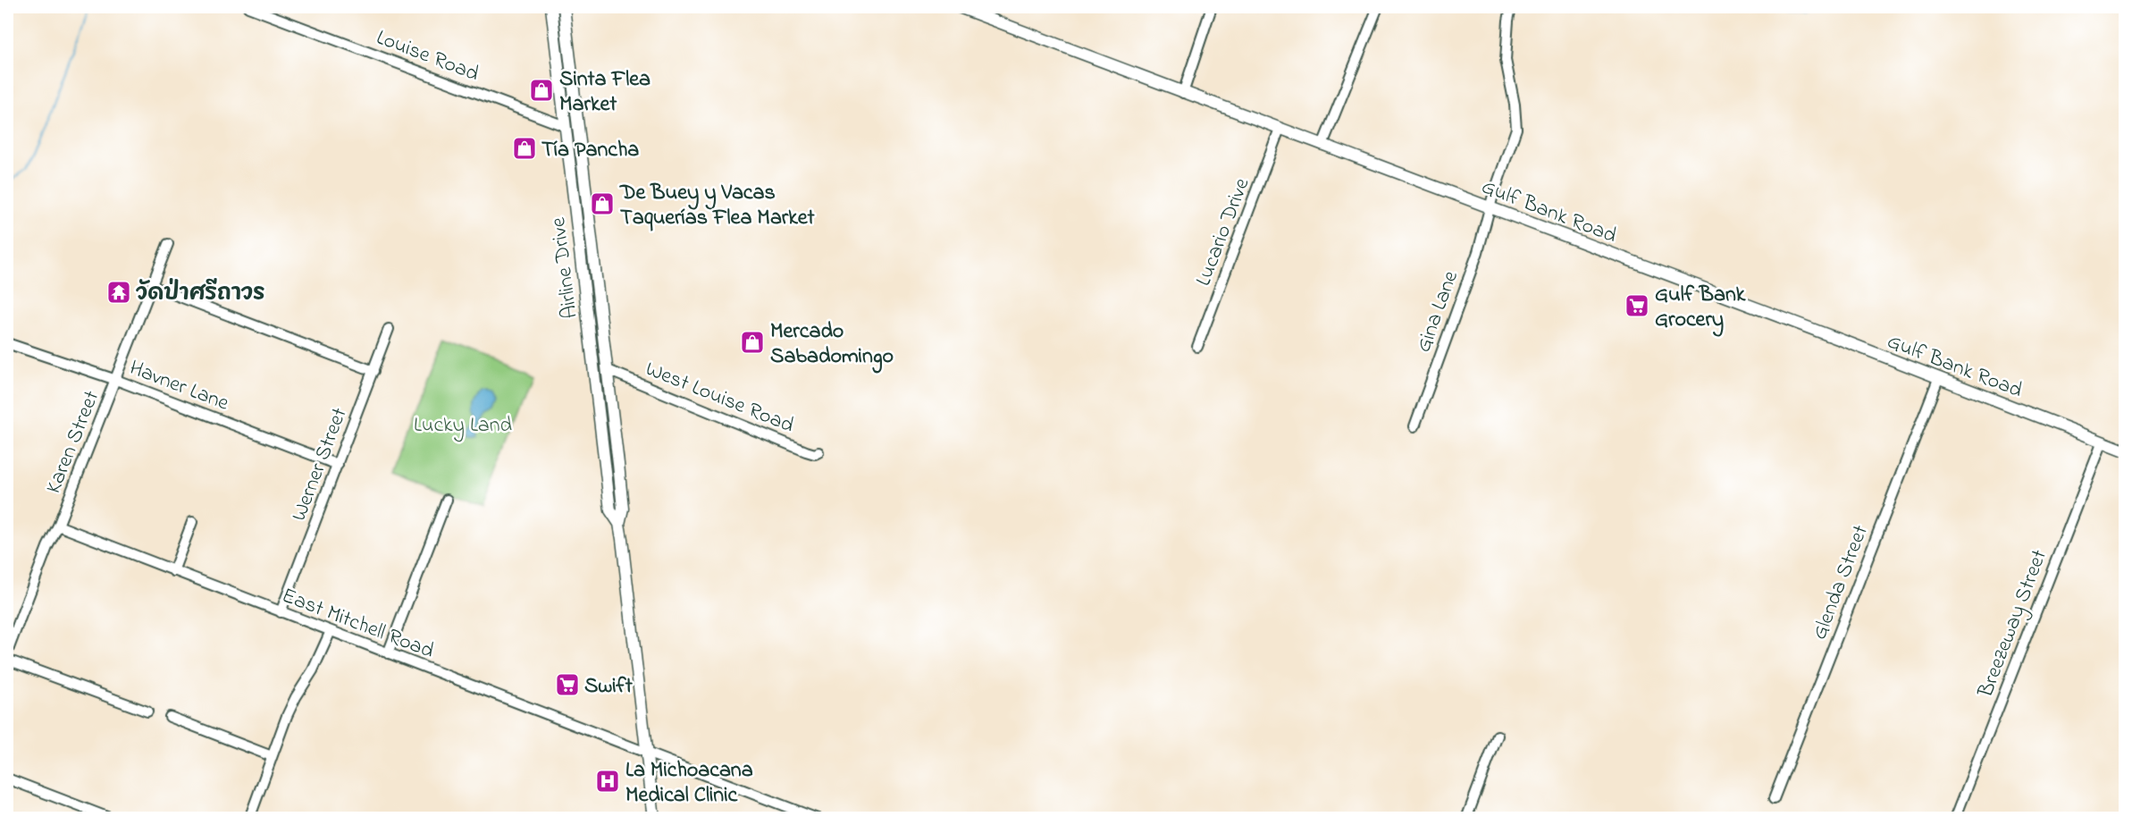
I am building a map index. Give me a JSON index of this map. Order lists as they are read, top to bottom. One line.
{"streets":{"main road":["Gulf Bank Road","Airline Drive"],"street":["Louise Road","Lucario Drive","Gina Lane","Havner Lane","West Louise Road","Karen Street","Werner Street","Glenda Street","East Mitchell Road","Breezeway Street"]},"crossings":[["Louise Road","Airline Drive"],["Gulf Bank Road","Lucario Drive"],["Gulf Bank Road","Gina Lane"],["Gulf Bank Road","Glenda Street"],["Gulf Bank Road","Breezeway Street"],["Airline Drive","West Louise Road"],["Airline Drive","East Mitchell Road"],["Havner Lane","Karen Street"],["Havner Lane","Werner Street"],["Karen Street","East Mitchell Road"],["Werner Street","East Mitchell Road"]],"parks":["Lucky Land"],"places":{"shop":["Sinta Flea Market","Tía Pancha","De Buey y Vacas Taquerías Flea Market","Mercado Sabadomingo"],"temple":["วัดป่าศรีถาวร"],"supermarket":["Gulf Bank Grocery","Swift"],"hospital":["La Michoacana Medical Clinic"]}}
